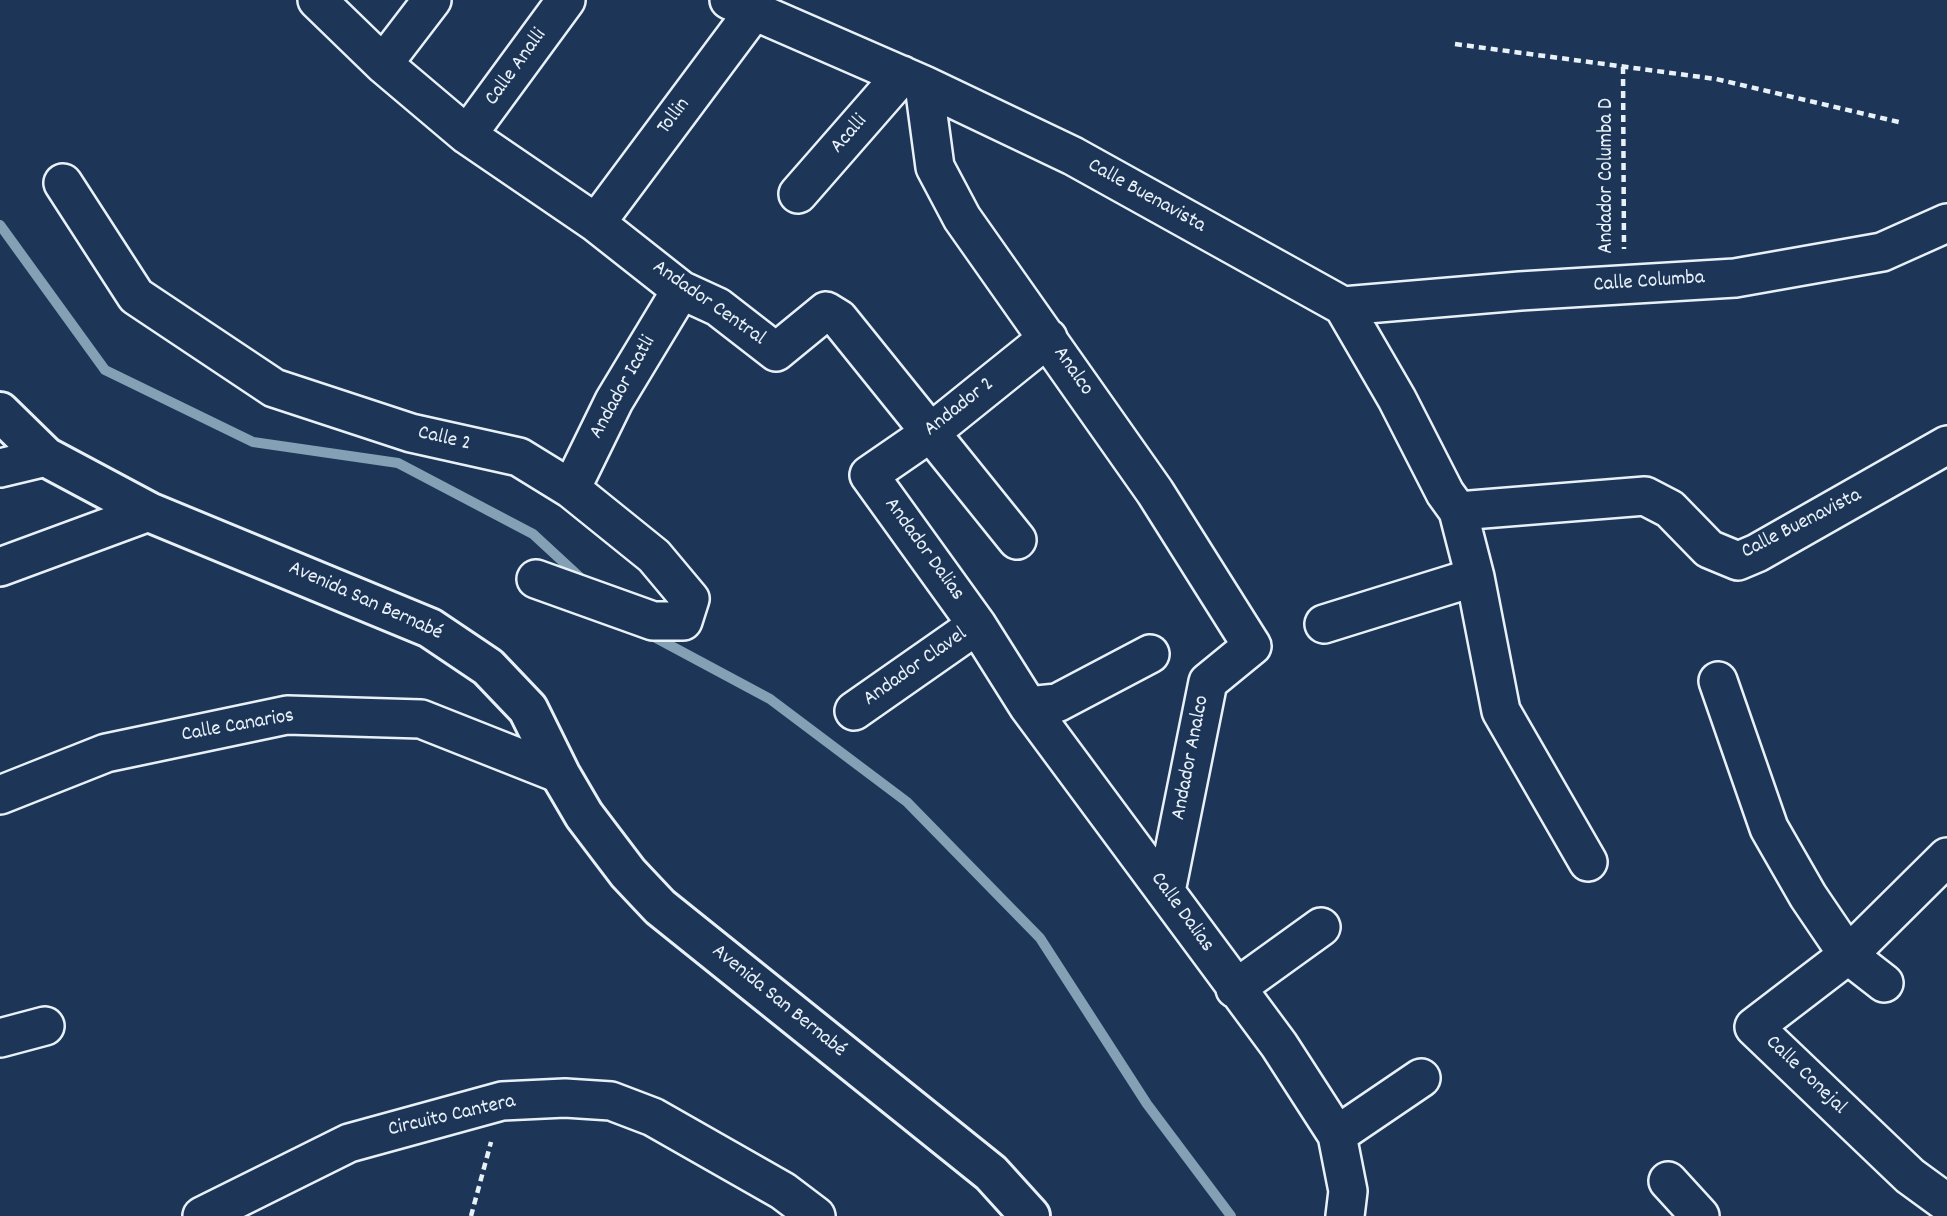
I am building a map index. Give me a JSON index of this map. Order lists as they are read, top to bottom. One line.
{"streets":{"main road":["Avenida San Bernabé"],"street":["Calle Analli","Tollin","Acalli","Calle Buenavista","Calle Columba","Andador Central","Analco","Andador Icatli","Andador 2","Calle 2","Andador Dalias","Andador Clavel","Calle Canarios","Andador Analco","Calle Dalias","Calle Conejal","Circuito Cantera"],"path":["Andador Columba D"]},"crossings":[["Calle Analli","Andador Central"],["Tollin","Calle Buenavista"],["Tollin","Andador Central"],["Acalli","Calle Buenavista"],["Acalli","Analco"],["Andador Columba D","Calle Columba"],["Calle Buenavista","Calle Columba"],["Calle Buenavista","Analco"],["Andador Central","Andador Icatli"],["Andador Central","Andador 2"],["Analco","Andador 2"],["Analco","Andador Analco"],["Andador Icatli","Calle 2"],["Andador 2","Andador Dalias"],["Andador Dalias","Andador Clavel"],["Andador Dalias","Calle Dalias"],["Avenida San Bernabé","Calle Canarios"],["Andador Clavel","Calle Dalias"],["Andador Analco","Calle Dalias"]]}
